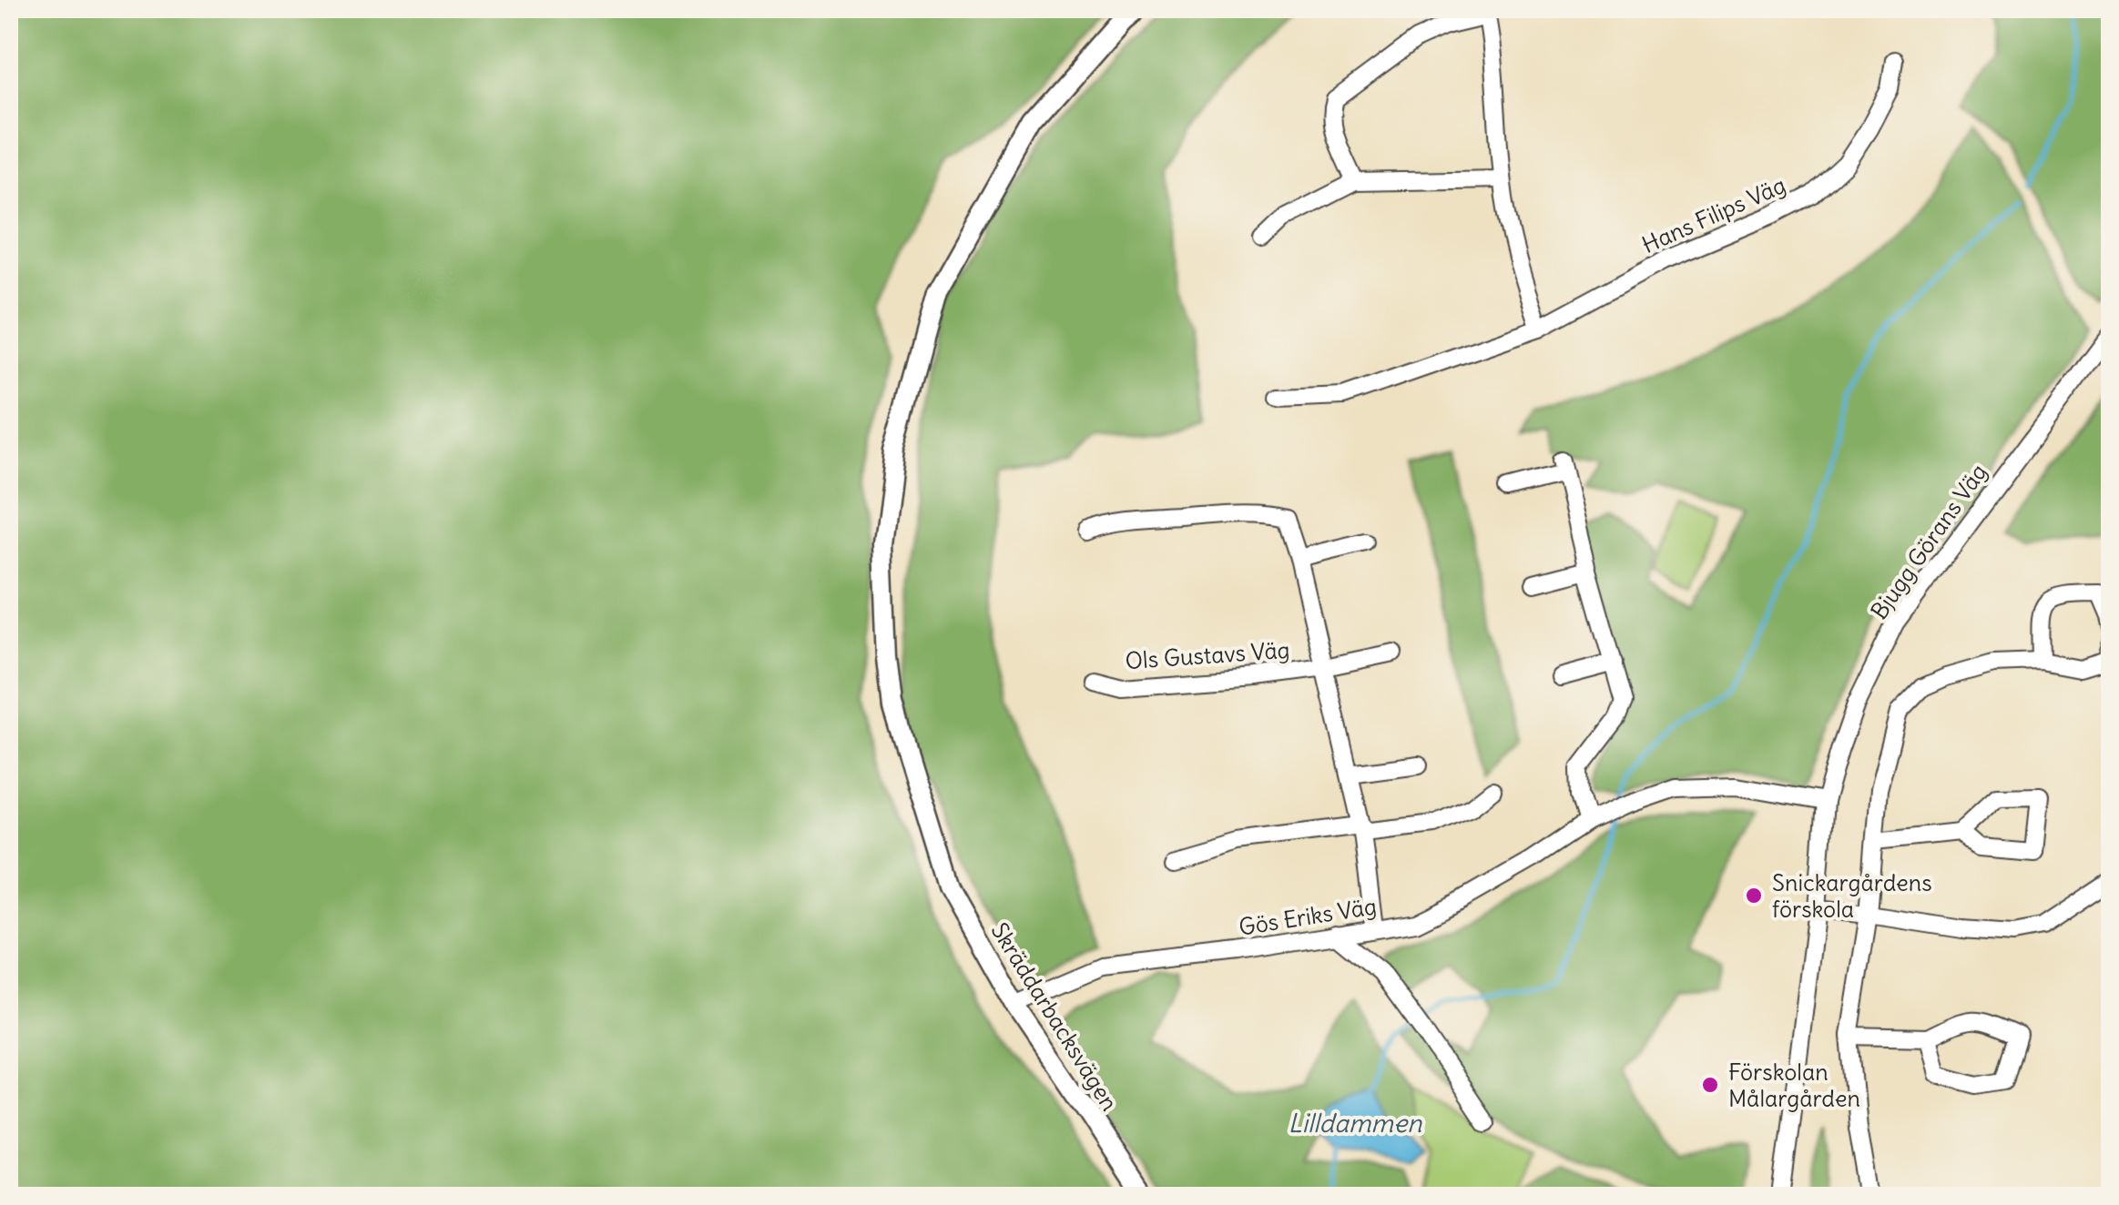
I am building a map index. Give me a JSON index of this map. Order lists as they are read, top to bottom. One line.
{"streets":{"street":["Hans Filips Väg","Bjugg Görans Väg","Ols Gustavs Väg","Gös Eriks Väg","Skräddarbacksvägen"]},"crossings":[["Bjugg Görans Väg","Gös Eriks Väg"],["Ols Gustavs Väg","Gös Eriks Väg"],["Gös Eriks Väg","Skräddarbacksvägen"]],"water":["Lilldammen"],"places":["Snickargårdens förskola","Förskolan Målargården"]}
